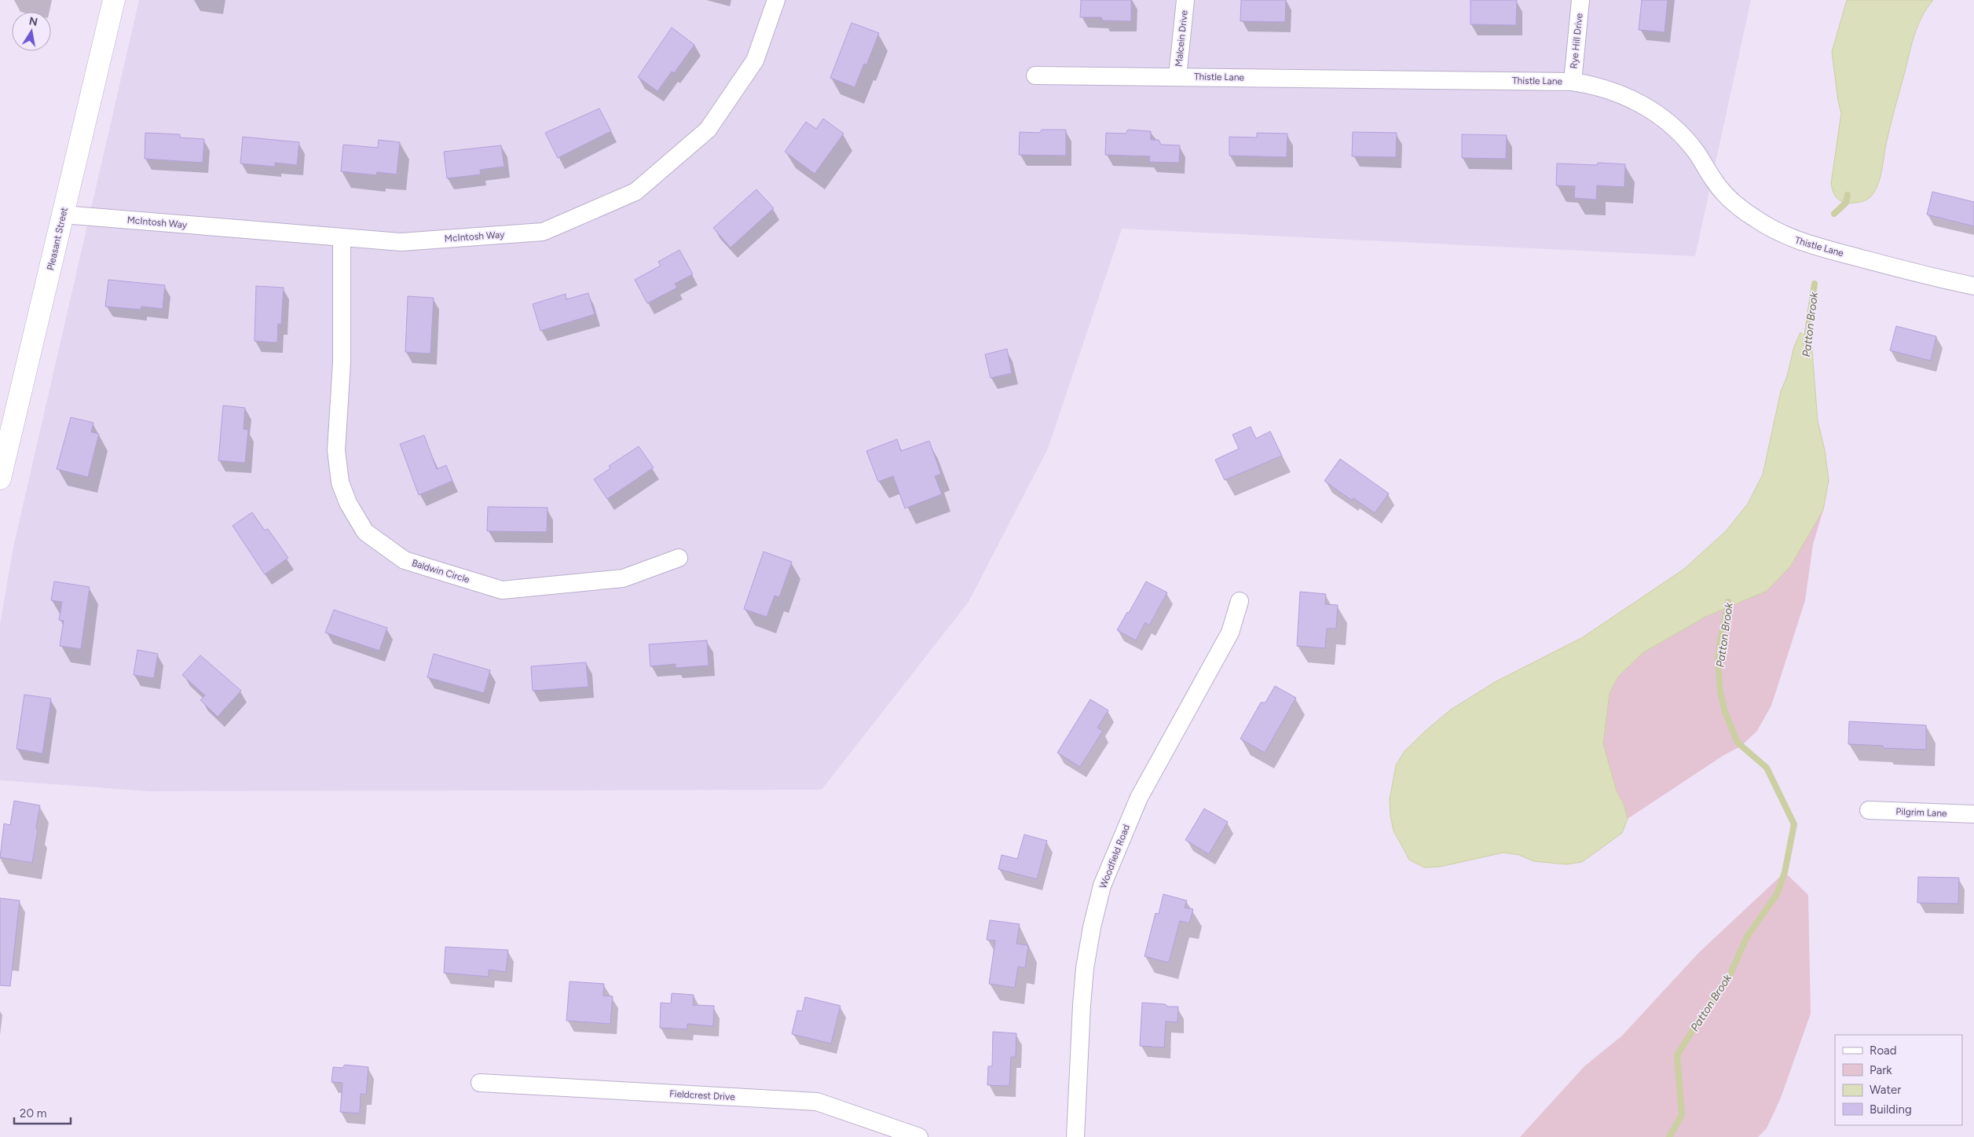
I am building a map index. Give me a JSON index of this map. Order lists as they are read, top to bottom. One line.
{"streets":{"street":["Malcein Drive","Rye Hill Drive","Thistle Lane","McIntosh Way","Pleasant Street","Baldwin Circle","Pilgrim Lane","Woodfield Road","Fieldcrest Drive"]},"crossings":[["Malcein Drive","Thistle Lane"],["Rye Hill Drive","Thistle Lane"],["McIntosh Way","Pleasant Street"],["McIntosh Way","Baldwin Circle"]],"water":["Patton Brook"],"legend":["Road","Park","Water","Building"],"scale_bar":"20 m","north":"top"}
